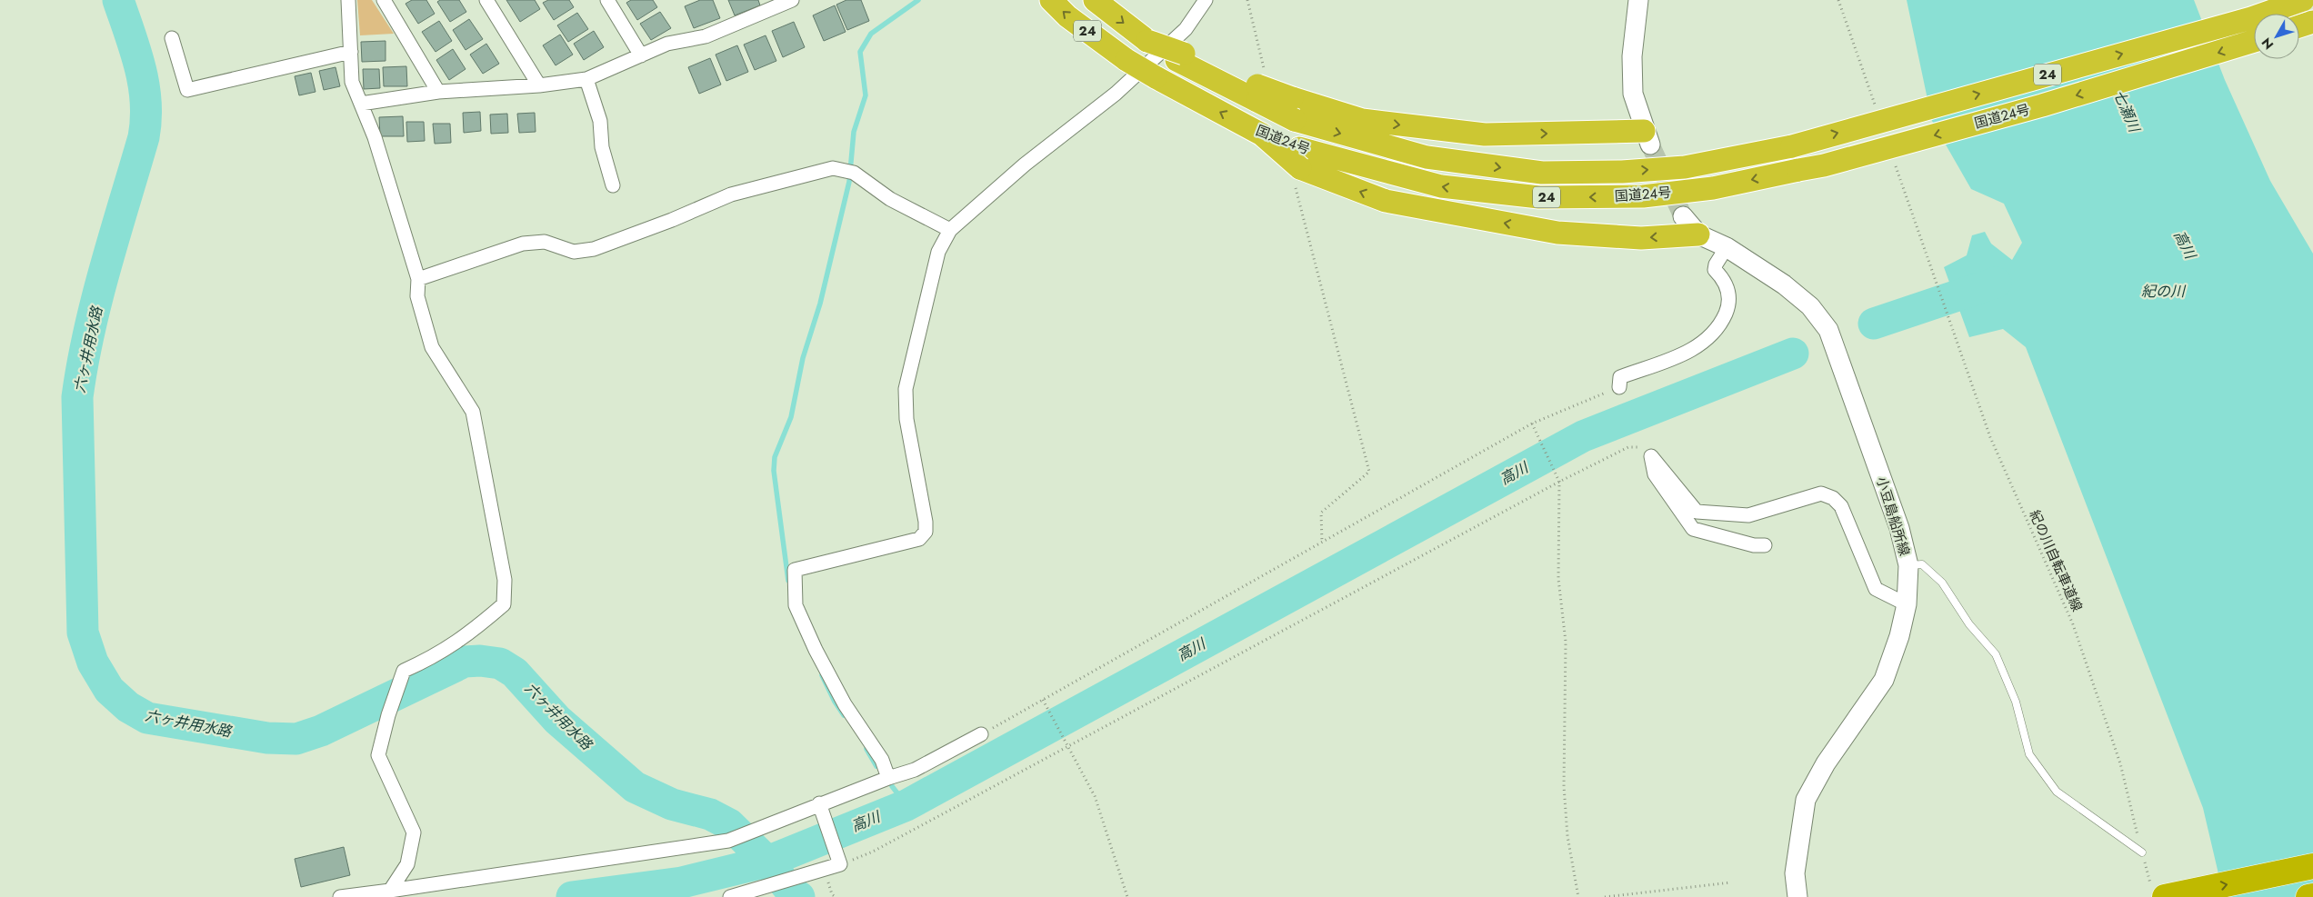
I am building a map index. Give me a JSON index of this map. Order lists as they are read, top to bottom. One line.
{"streets":{"highway":["24","国道24号"],"main road":["小豆島船所線"],"path":["紀の川自転車道線"]},"crossings":[["24","国道24号"],["24","小豆島船所線"]],"water":["七瀬川","高川","紀の川","六ヶ井用水路"],"north":"bottom left"}
